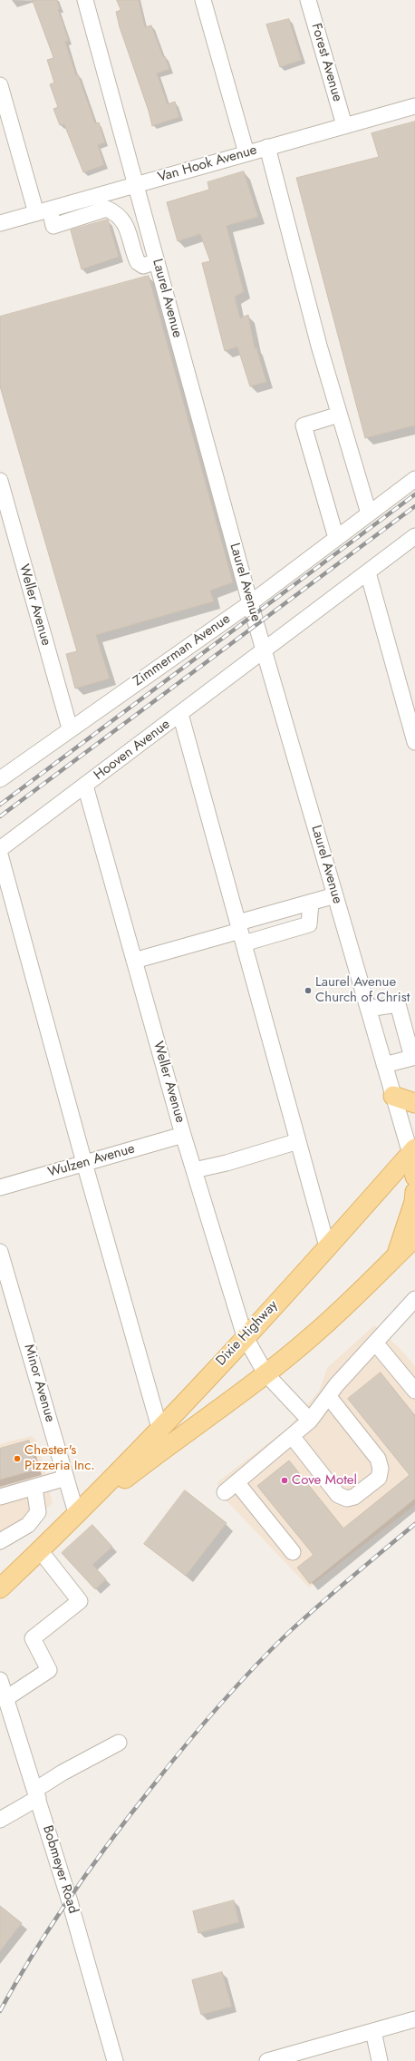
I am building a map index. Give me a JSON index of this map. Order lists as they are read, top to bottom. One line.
{"streets":{"main road":["Dixie Highway"],"street":["Forest Avenue","Van Hook Avenue","Laurel Avenue","Weller Avenue","Zimmerman Avenue","Hooven Avenue","Wulzen Avenue","Minor Avenue","Bobmeyer Road"]},"crossings":[["Forest Avenue","Van Hook Avenue"],["Van Hook Avenue","Laurel Avenue"],["Laurel Avenue","Zimmerman Avenue"],["Laurel Avenue","Hooven Avenue"],["Laurel Avenue","Dixie Highway"],["Weller Avenue","Zimmerman Avenue"],["Weller Avenue","Hooven Avenue"],["Weller Avenue","Wulzen Avenue"],["Weller Avenue","Dixie Highway"],["Dixie Highway","Minor Avenue"]],"places":["Laurel Avenue Church of Christ","Chester's Pizzeria Inc.","Cove Motel"]}
